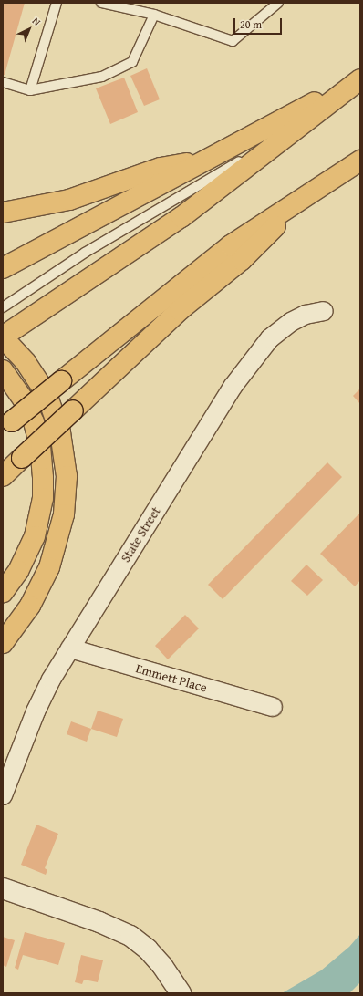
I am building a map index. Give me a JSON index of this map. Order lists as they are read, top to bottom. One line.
{"streets":{"street":["State Street","Emmett Place"]},"crossings":[["State Street","Emmett Place"]],"scale_bar":"20 m","north":"top right"}
